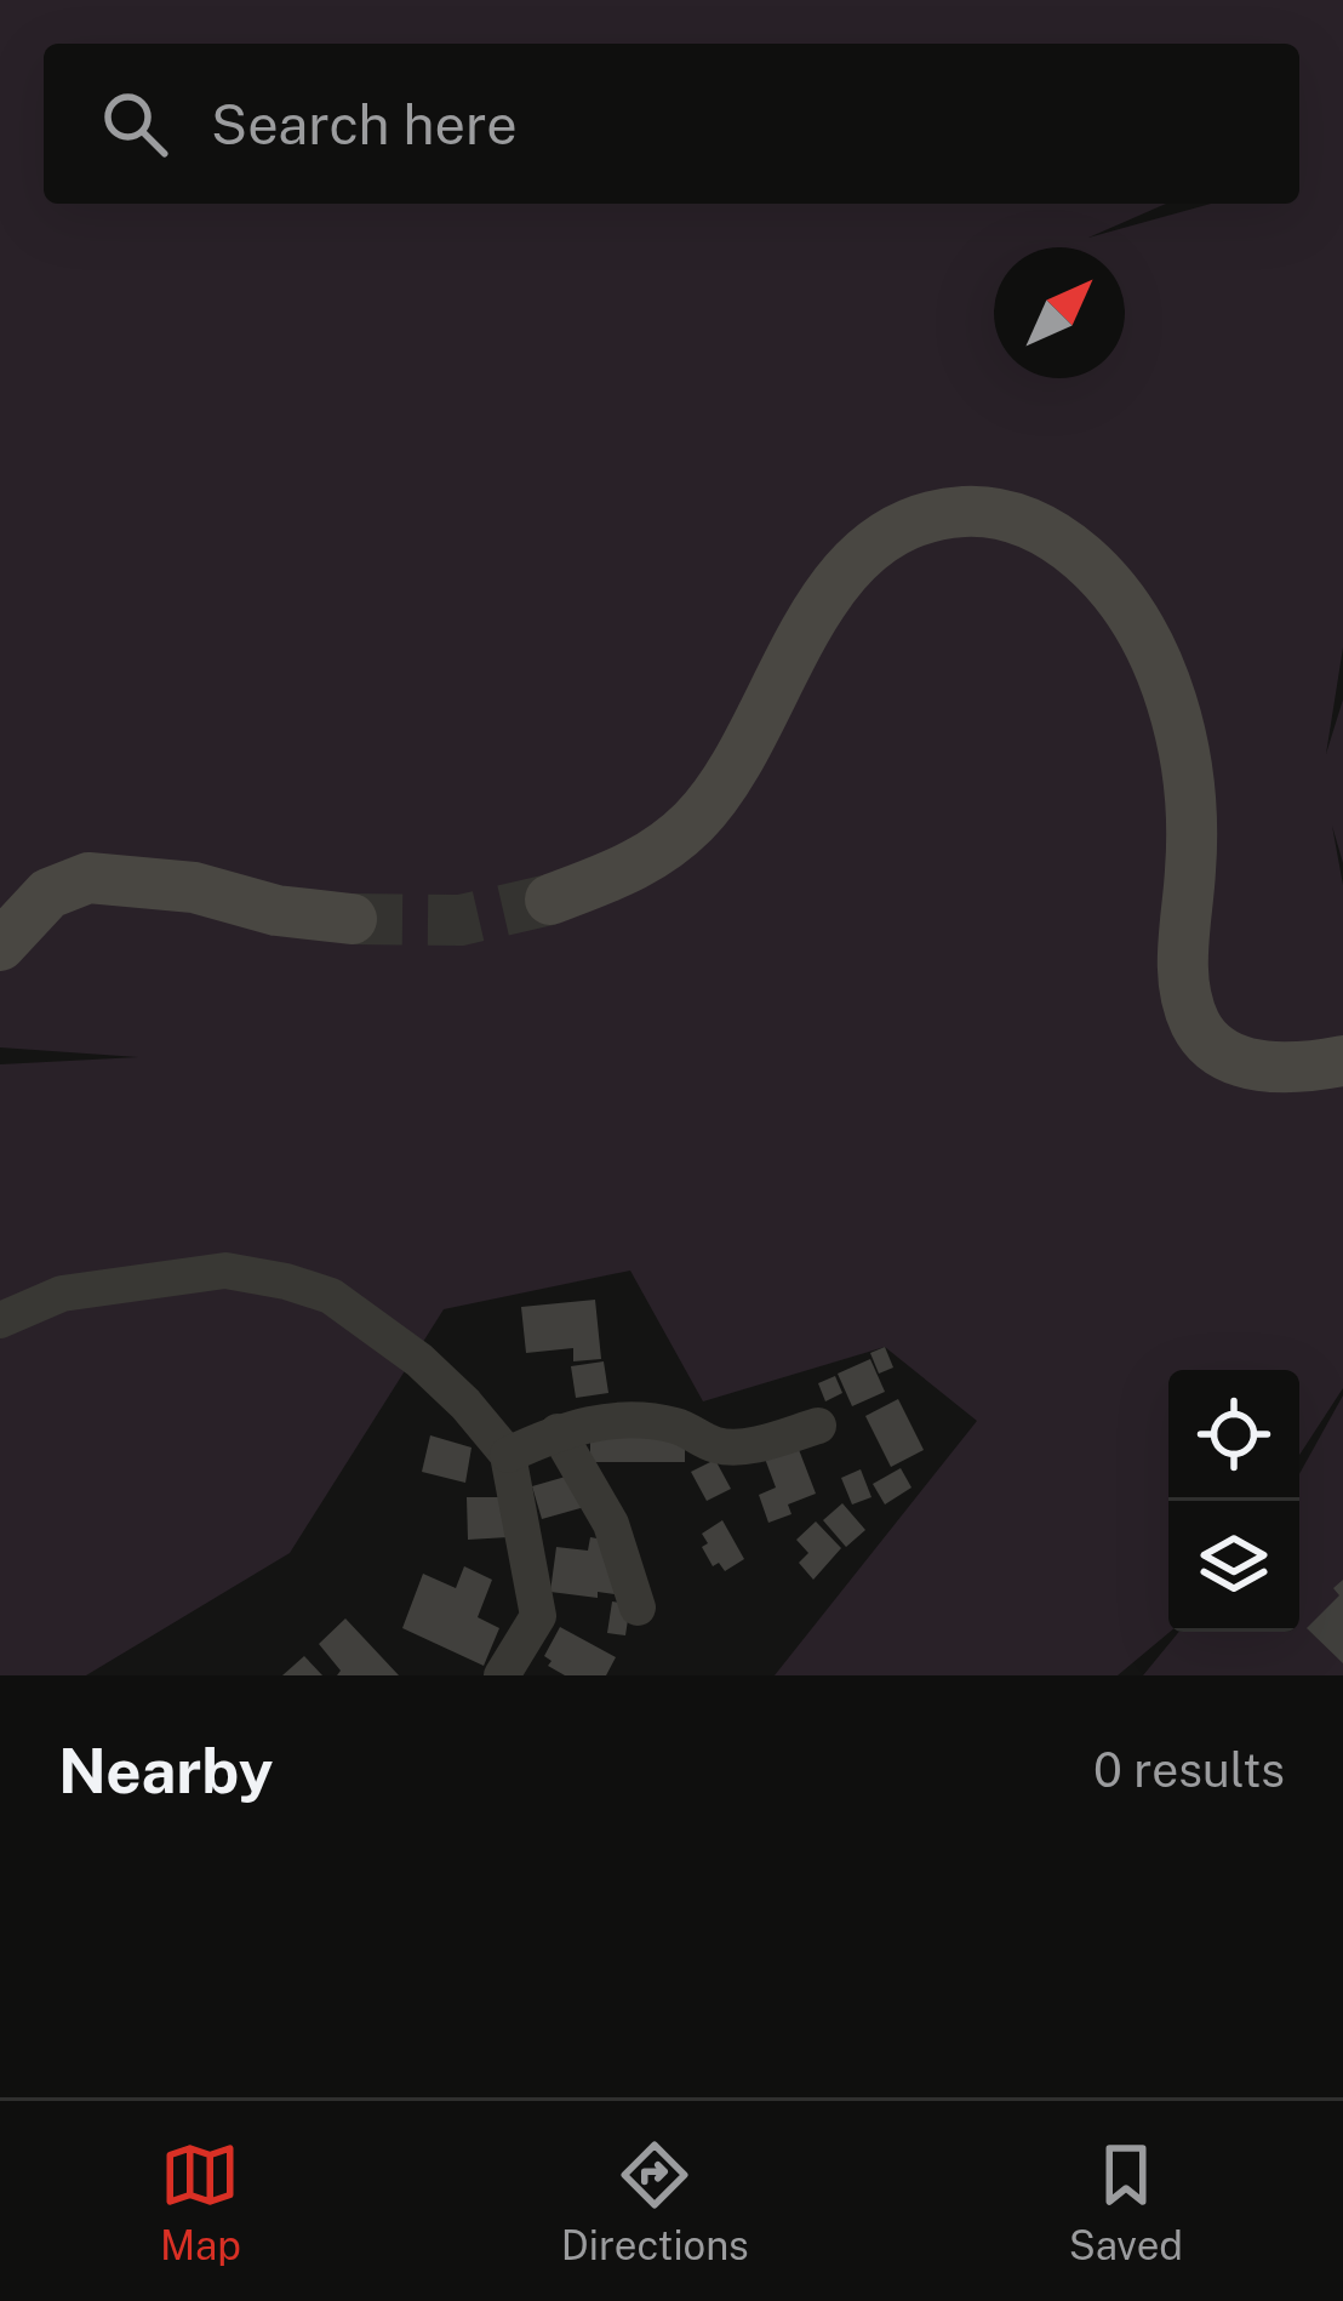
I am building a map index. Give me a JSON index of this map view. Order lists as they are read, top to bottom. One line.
{"north":"top right","page":{"search":"Search here","heading":["Nearby","0 results"],"nav":["Map","Directions","Saved"]}}
